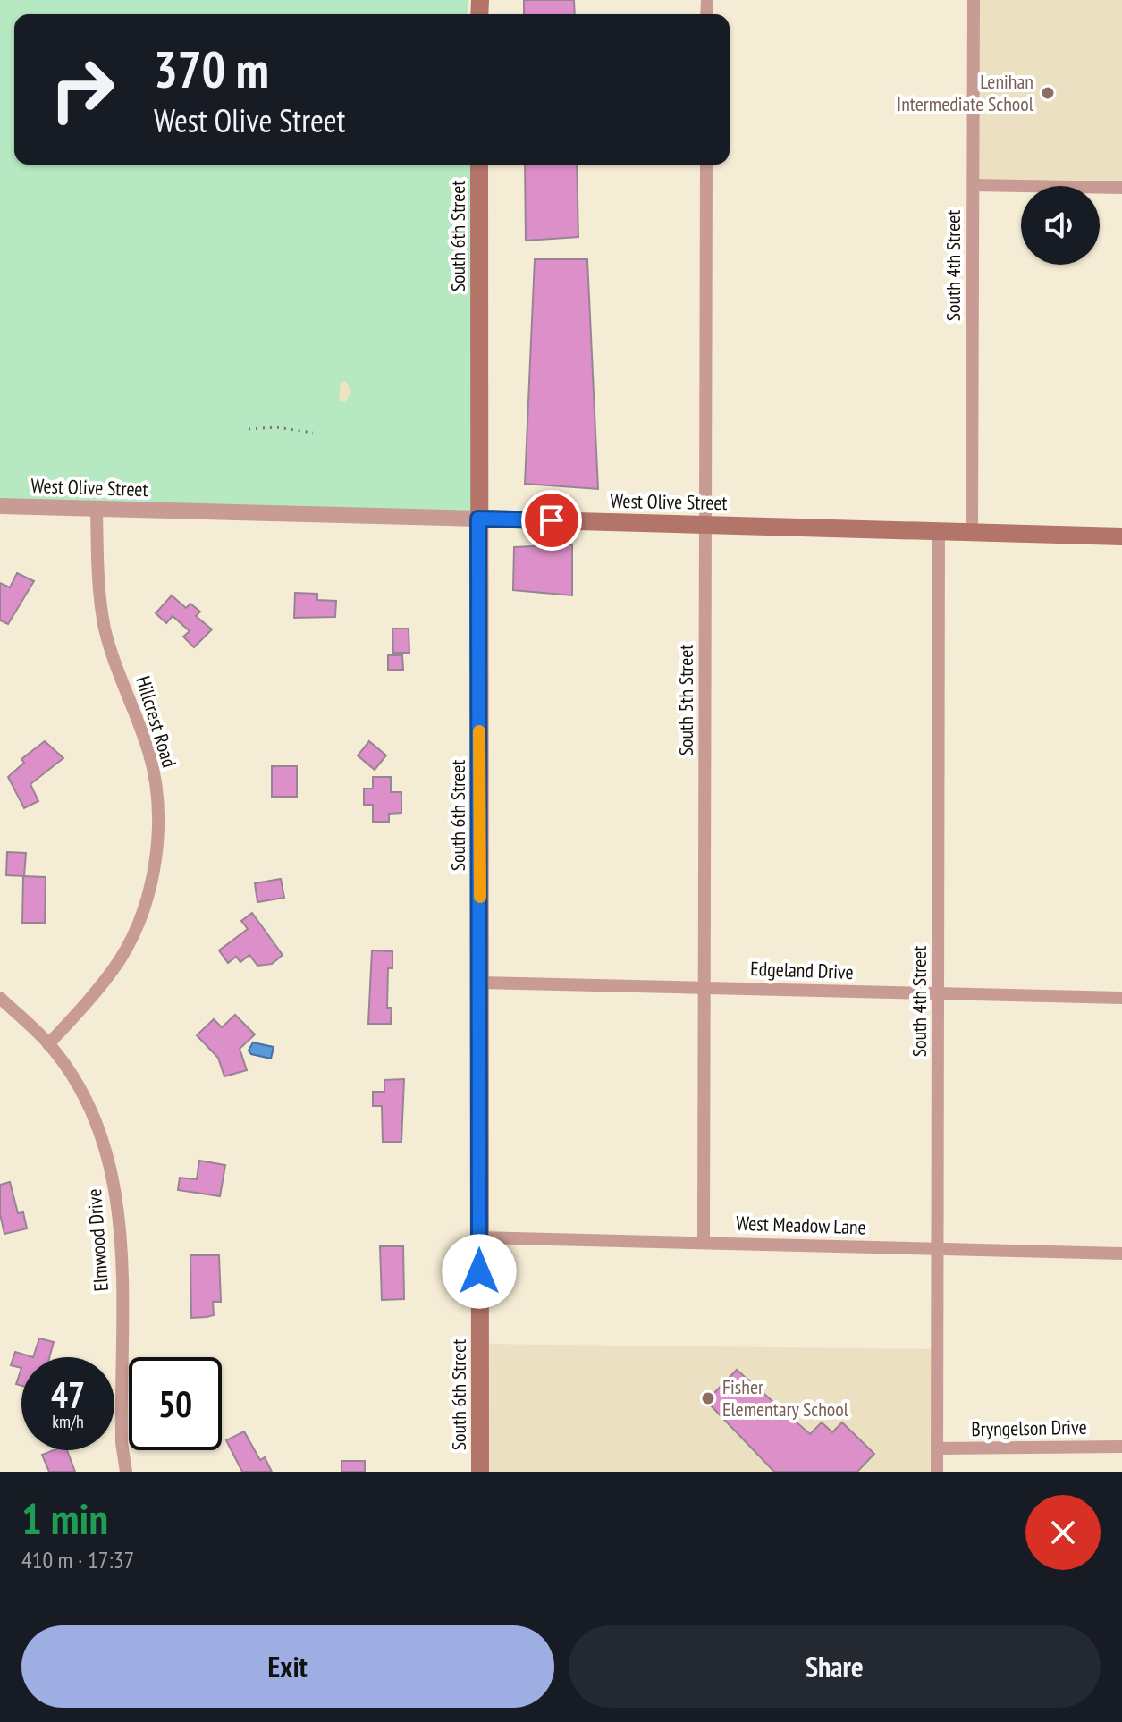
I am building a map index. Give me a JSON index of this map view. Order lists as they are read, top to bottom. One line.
{"streets":{"main road":["South 6th Street","West Olive Street"],"street":["South 4th Street","South 5th Street","Hillcrest Road","Edgeland Drive","West Meadow Lane","Elmwood Drive","Bryngelson Drive"]},"crossings":[["South 6th Street","West Olive Street"],["South 6th Street","Edgeland Drive"],["South 6th Street","West Meadow Lane"],["South 4th Street","West Olive Street"],["South 4th Street","Edgeland Drive"],["South 4th Street","West Meadow Lane"],["South 4th Street","Bryngelson Drive"],["West Olive Street","South 5th Street"],["West Olive Street","Hillcrest Road"],["South 5th Street","Edgeland Drive"],["South 5th Street","West Meadow Lane"],["Hillcrest Road","Elmwood Drive"]],"places":["Lenihan Intermediate School","Fisher Elementary School"],"page":{"turn":["370 m","West Olive Street"],"speed":"47 km/h","limit":"50","heading":["1 min","410 m · 17:37"],"buttons":["Exit","Share"]}}
